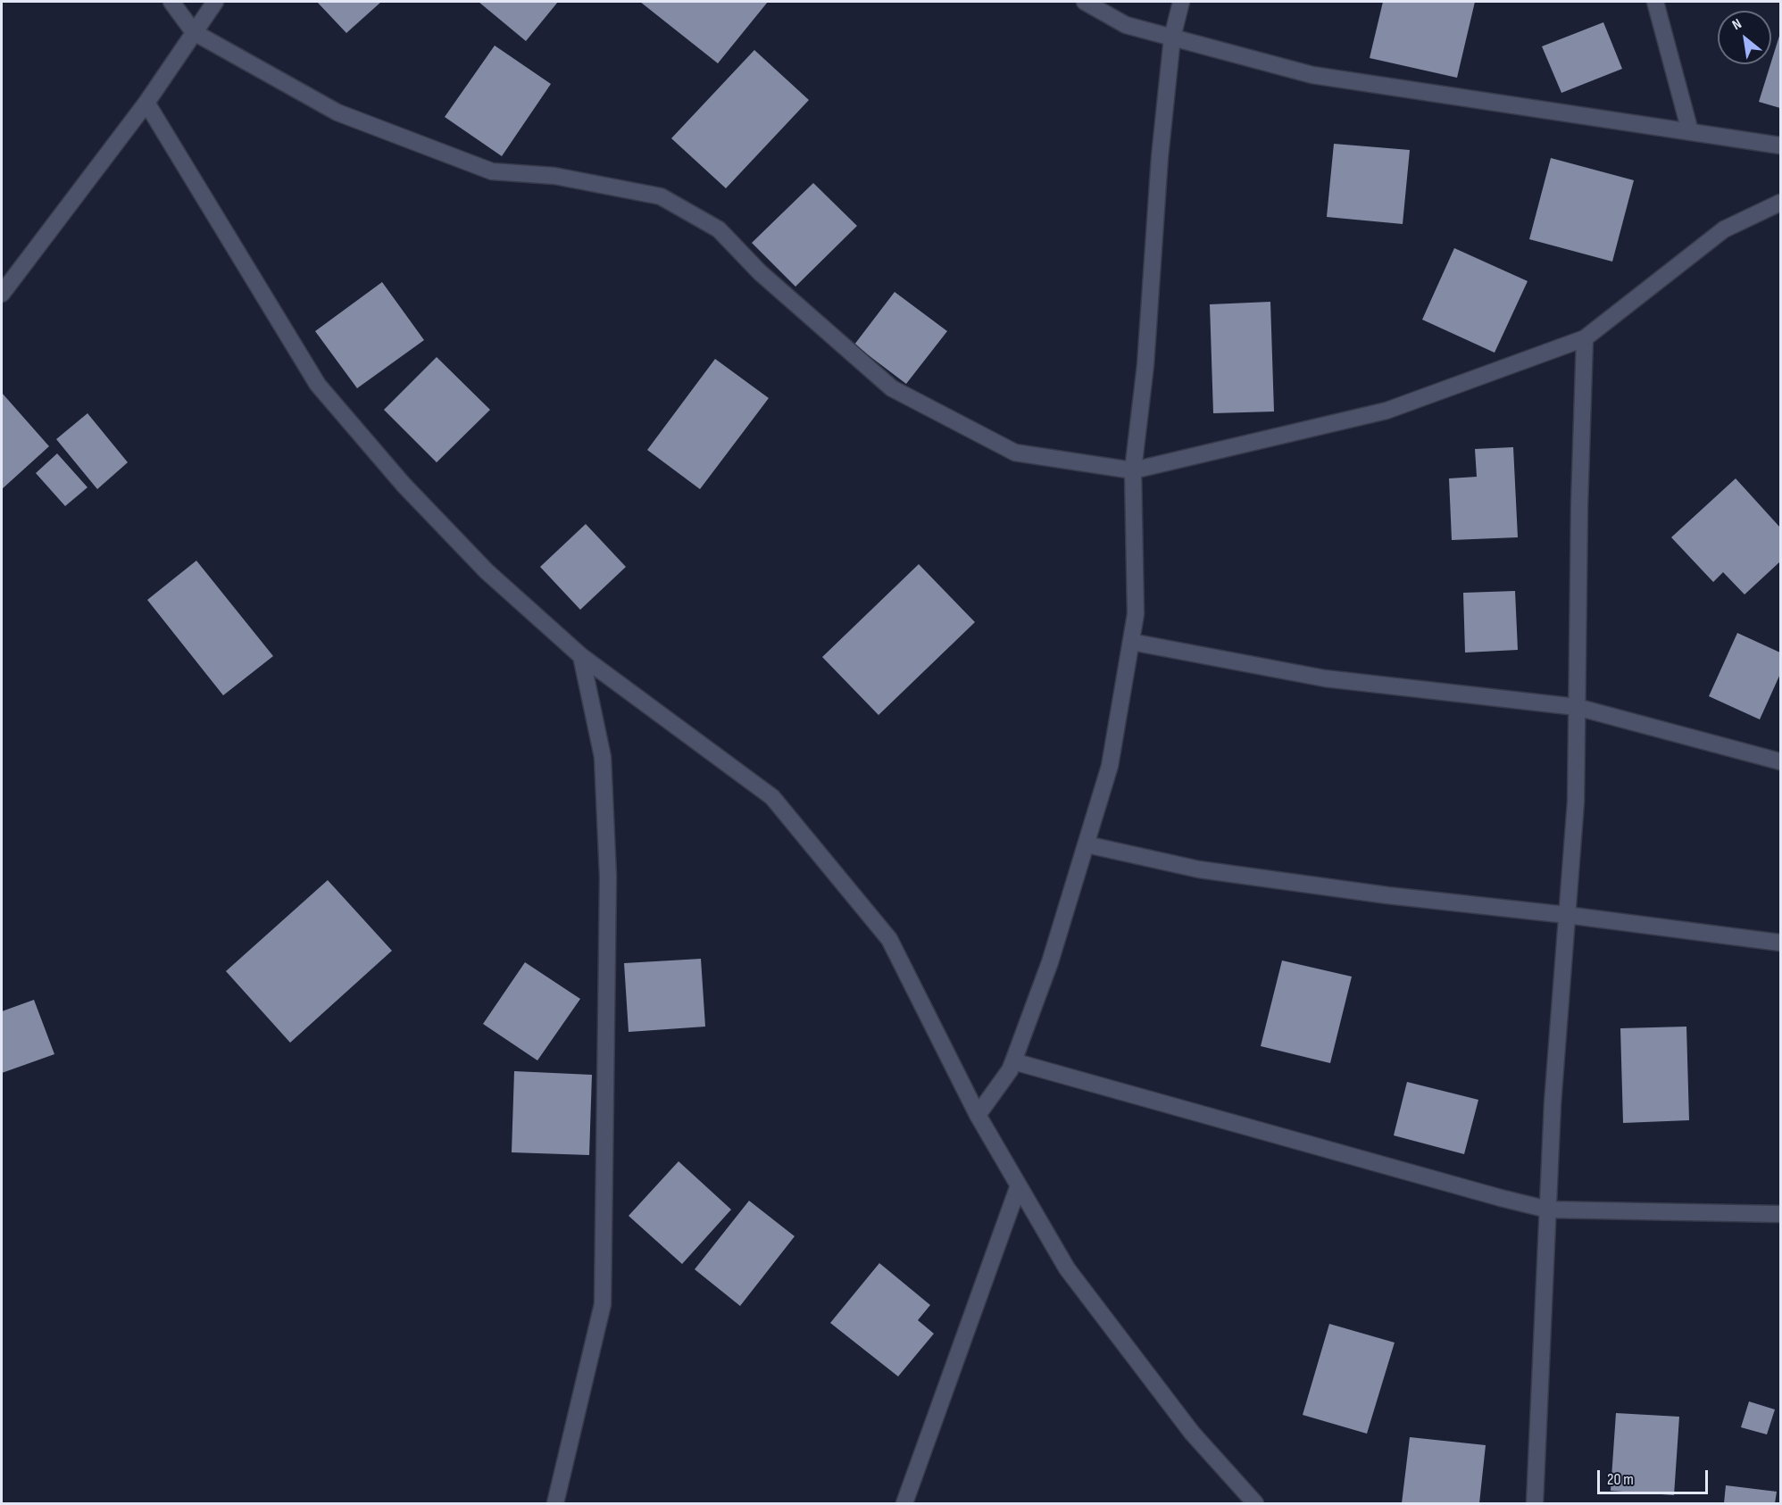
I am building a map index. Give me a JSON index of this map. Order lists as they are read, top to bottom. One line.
{"scale_bar":"20 m","north":"top left"}
